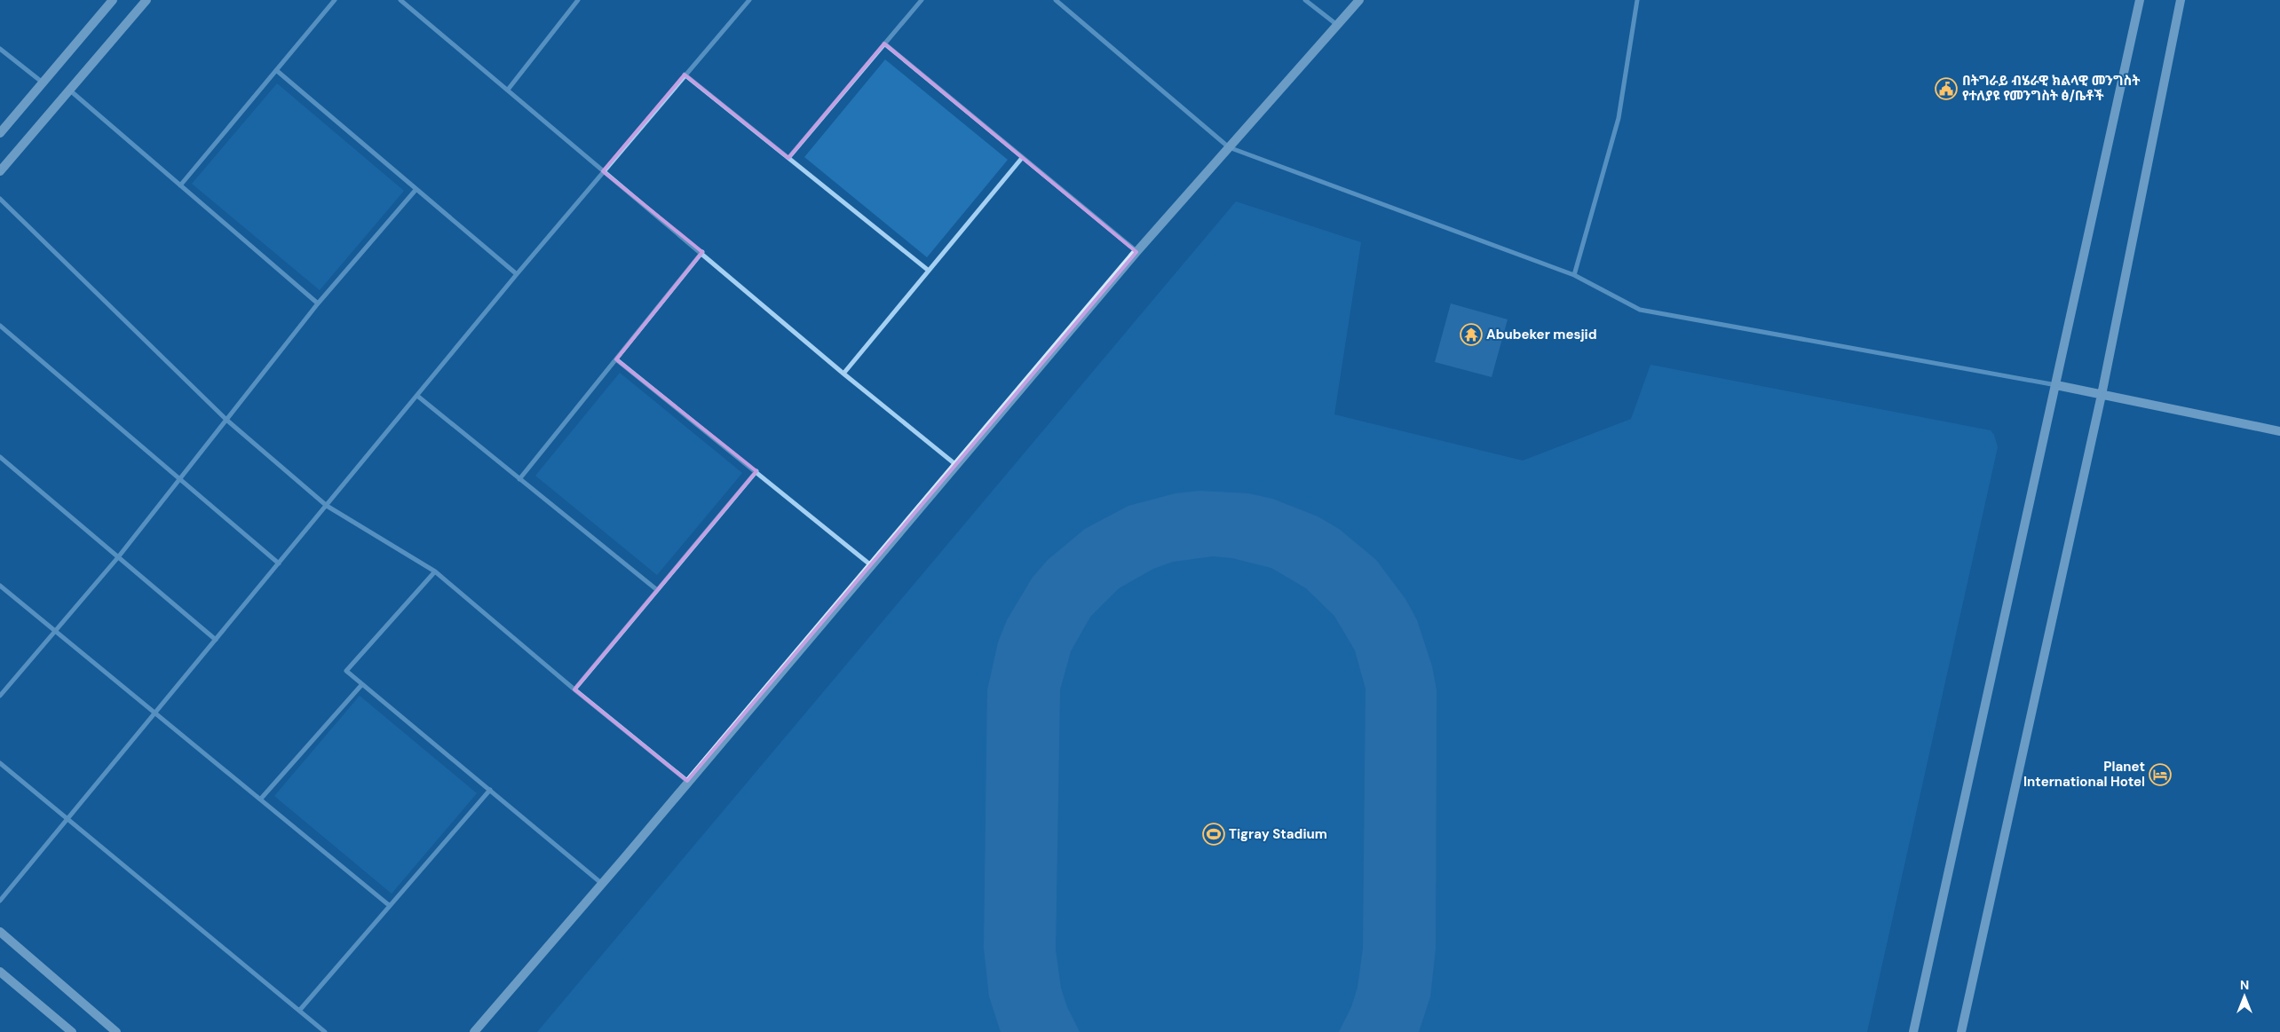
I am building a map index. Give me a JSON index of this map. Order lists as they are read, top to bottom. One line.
{"places":{"public building":["በትግራይ ብሄራዊ ክልላዊ መንግስት የተለያዩ የመንግስት ፅ/ቤቶች"],"temple":["Abubeker mesjid"],"hotel":["Planet International Hotel"],"sports":["Tigray Stadium"]},"north":"top"}
